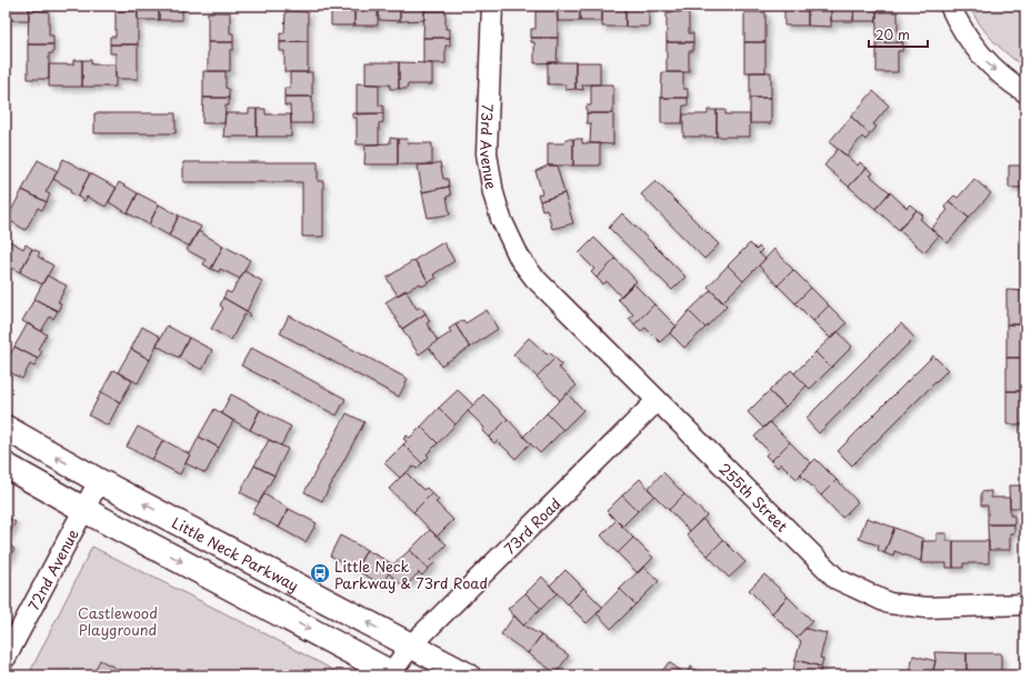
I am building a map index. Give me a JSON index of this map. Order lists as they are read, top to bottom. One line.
{"streets":{"main road":["Little Neck Parkway"],"street":["73rd Avenue","255th Street","73rd Road","72nd Avenue"]},"crossings":[["73rd Avenue","255th Street"],["255th Street","73rd Road"],["73rd Road","Little Neck Parkway"],["Little Neck Parkway","72nd Avenue"]],"parks":["Castlewood Playground"],"places":{"bus stop":["Little Neck Parkway & 73rd Road"]},"scale_bar":"20 m"}
